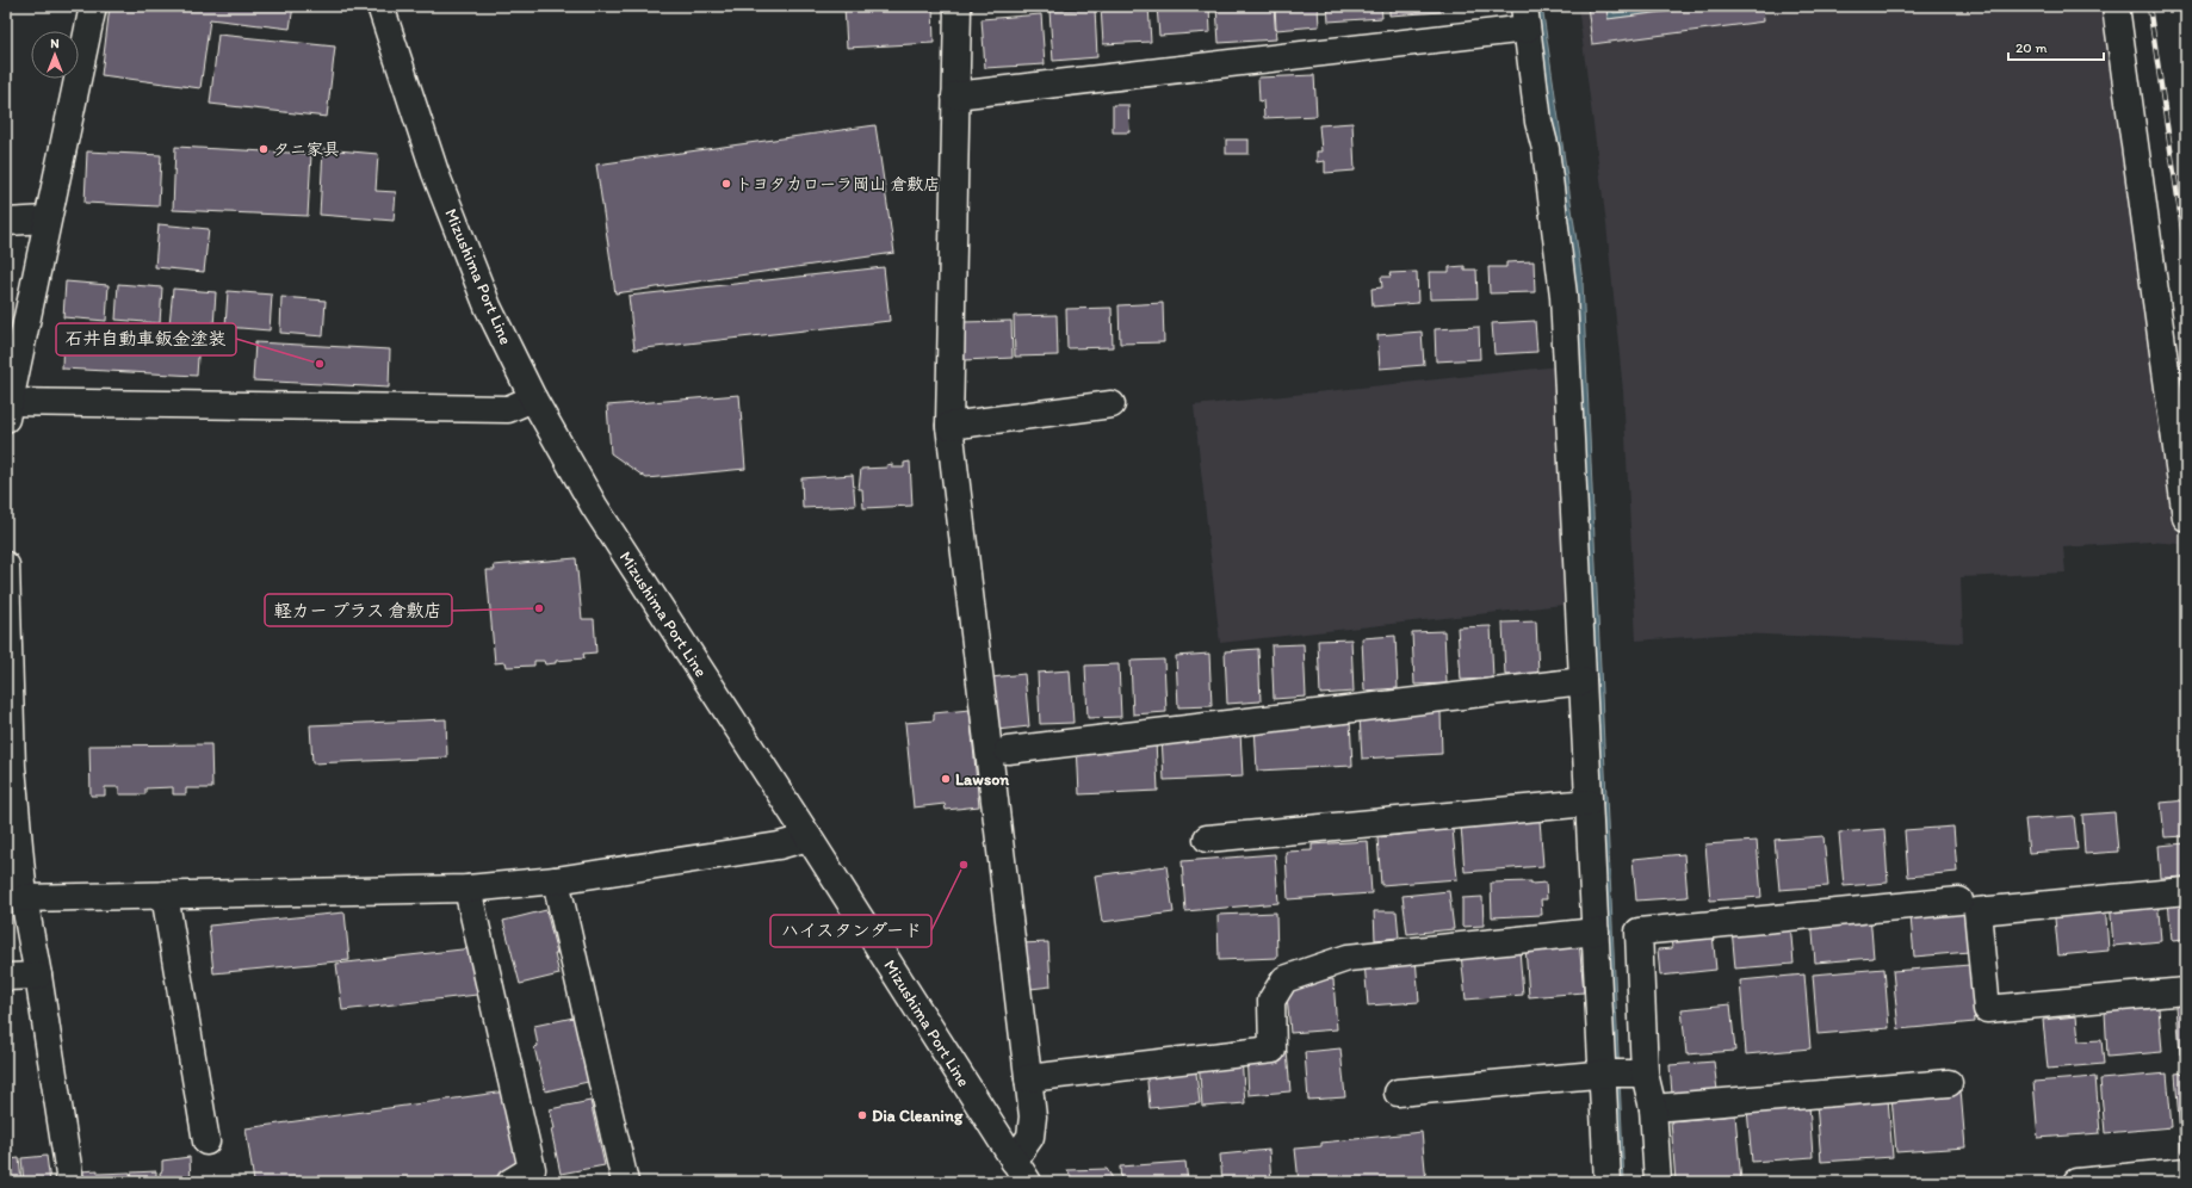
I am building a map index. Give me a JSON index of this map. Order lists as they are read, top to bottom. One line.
{"streets":{"street":["Mizushima Port Line"]},"places":["タニ家具","トヨタカローラ岡山 倉敷店","石井自動車鈑金塗装","軽カー プラス 倉敷店","Lawson","ハイスタンダード","Dia Cleaning"],"scale_bar":"20 m","north":"top"}
